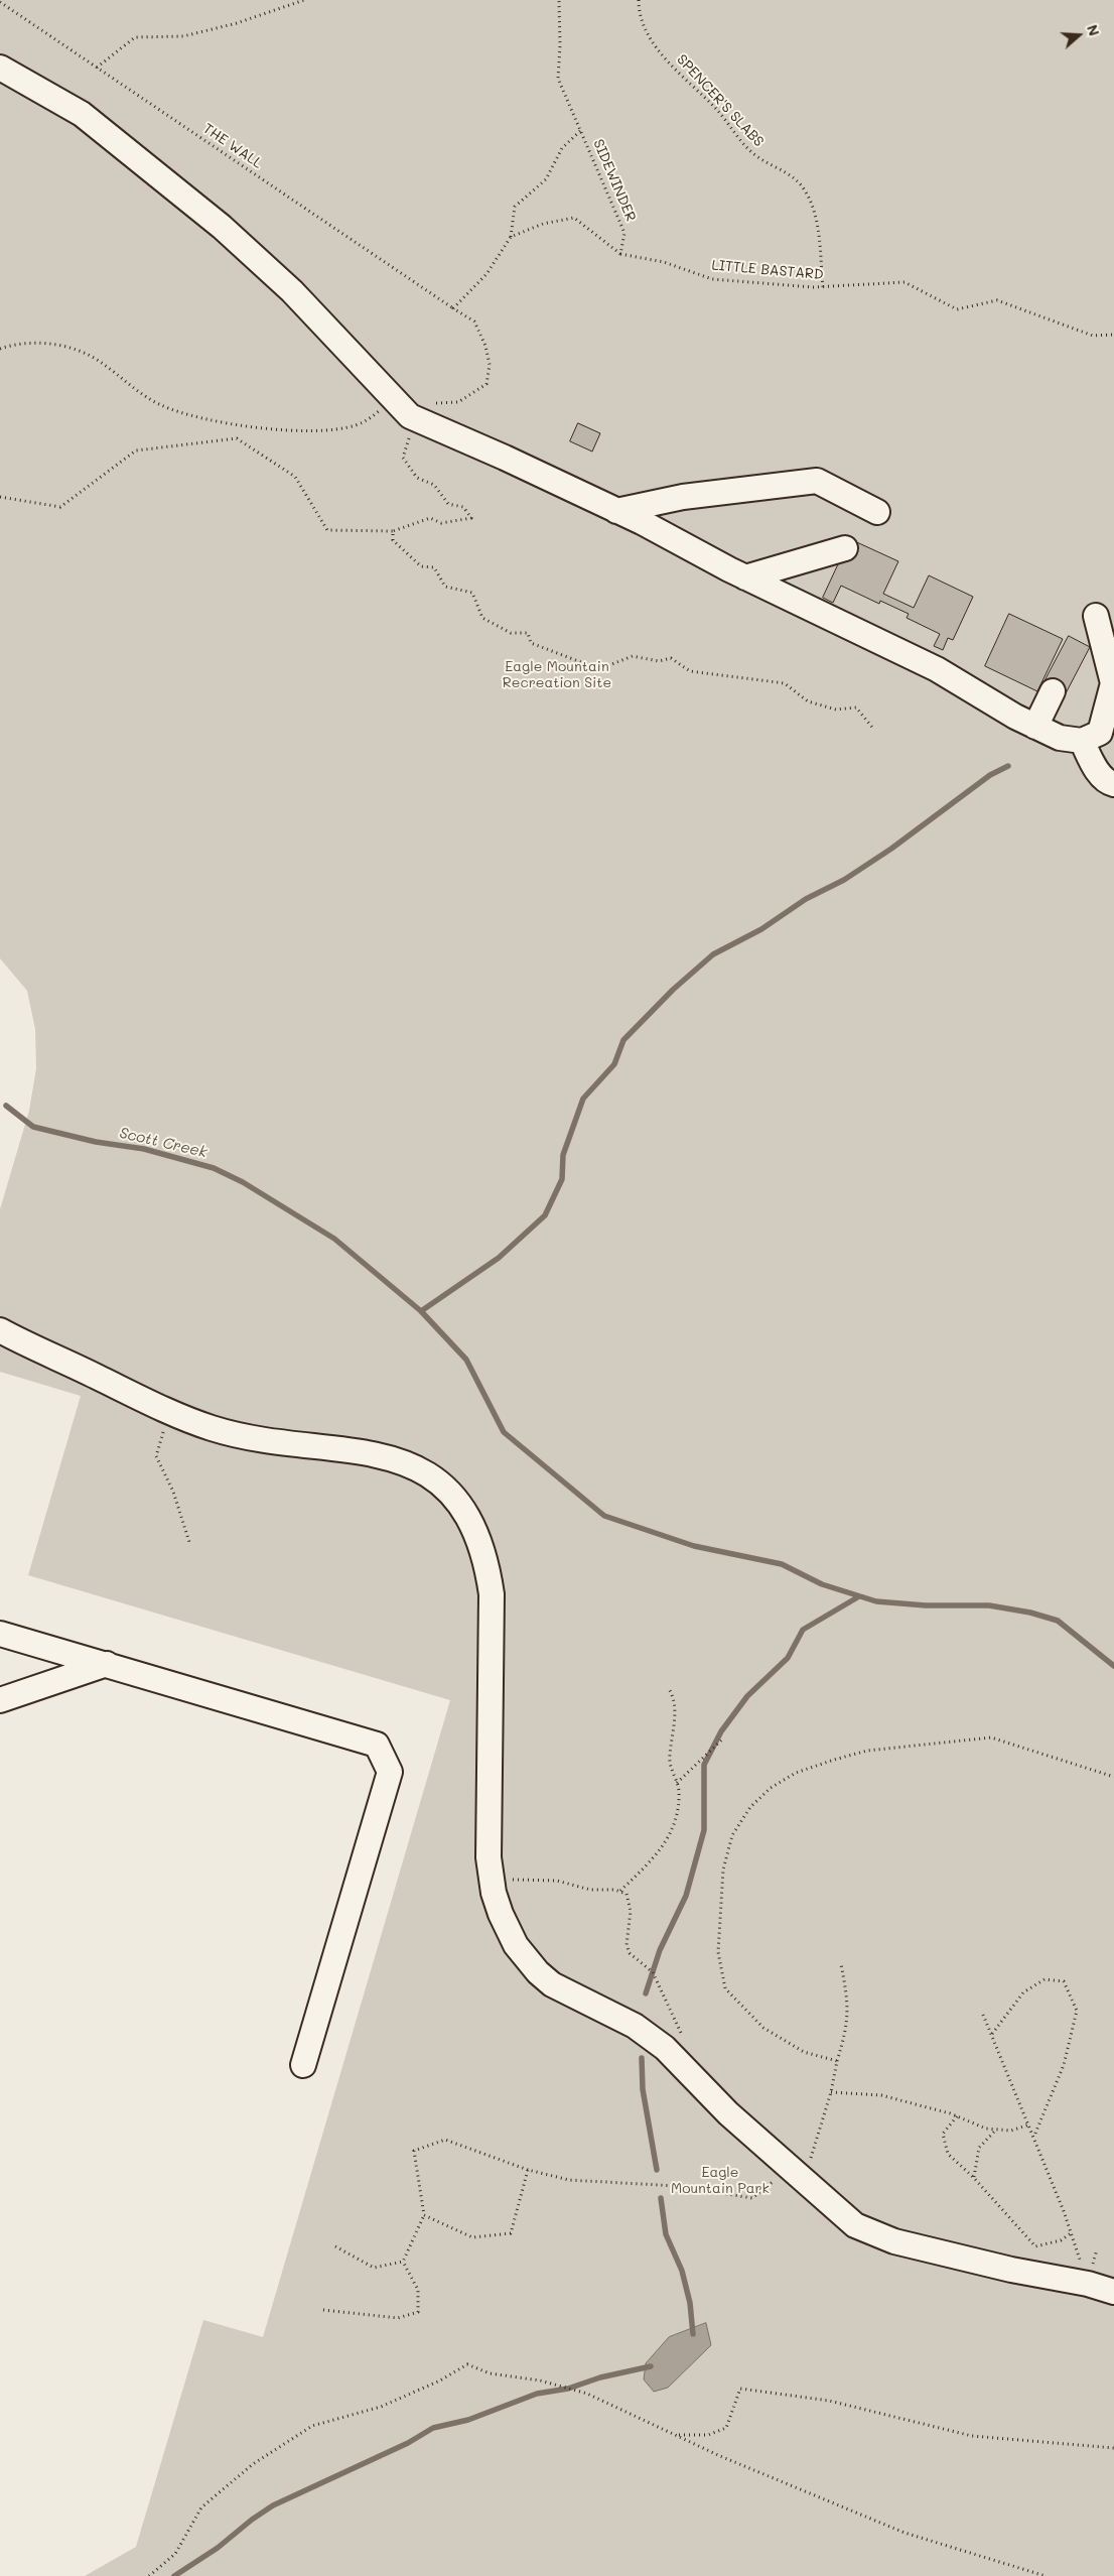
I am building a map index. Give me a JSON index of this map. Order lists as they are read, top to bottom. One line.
{"streets":{"path":["SPENCER'S SLABS","THE WALL","SIDEWINDER","LITTLE BASTARD"]},"crossings":[["SPENCER'S SLABS","LITTLE BASTARD"],["SIDEWINDER","LITTLE BASTARD"]],"water":["Scott Creek"],"parks":["Eagle Mountain Recreation Site","Eagle Mountain Park"],"north":"right"}
